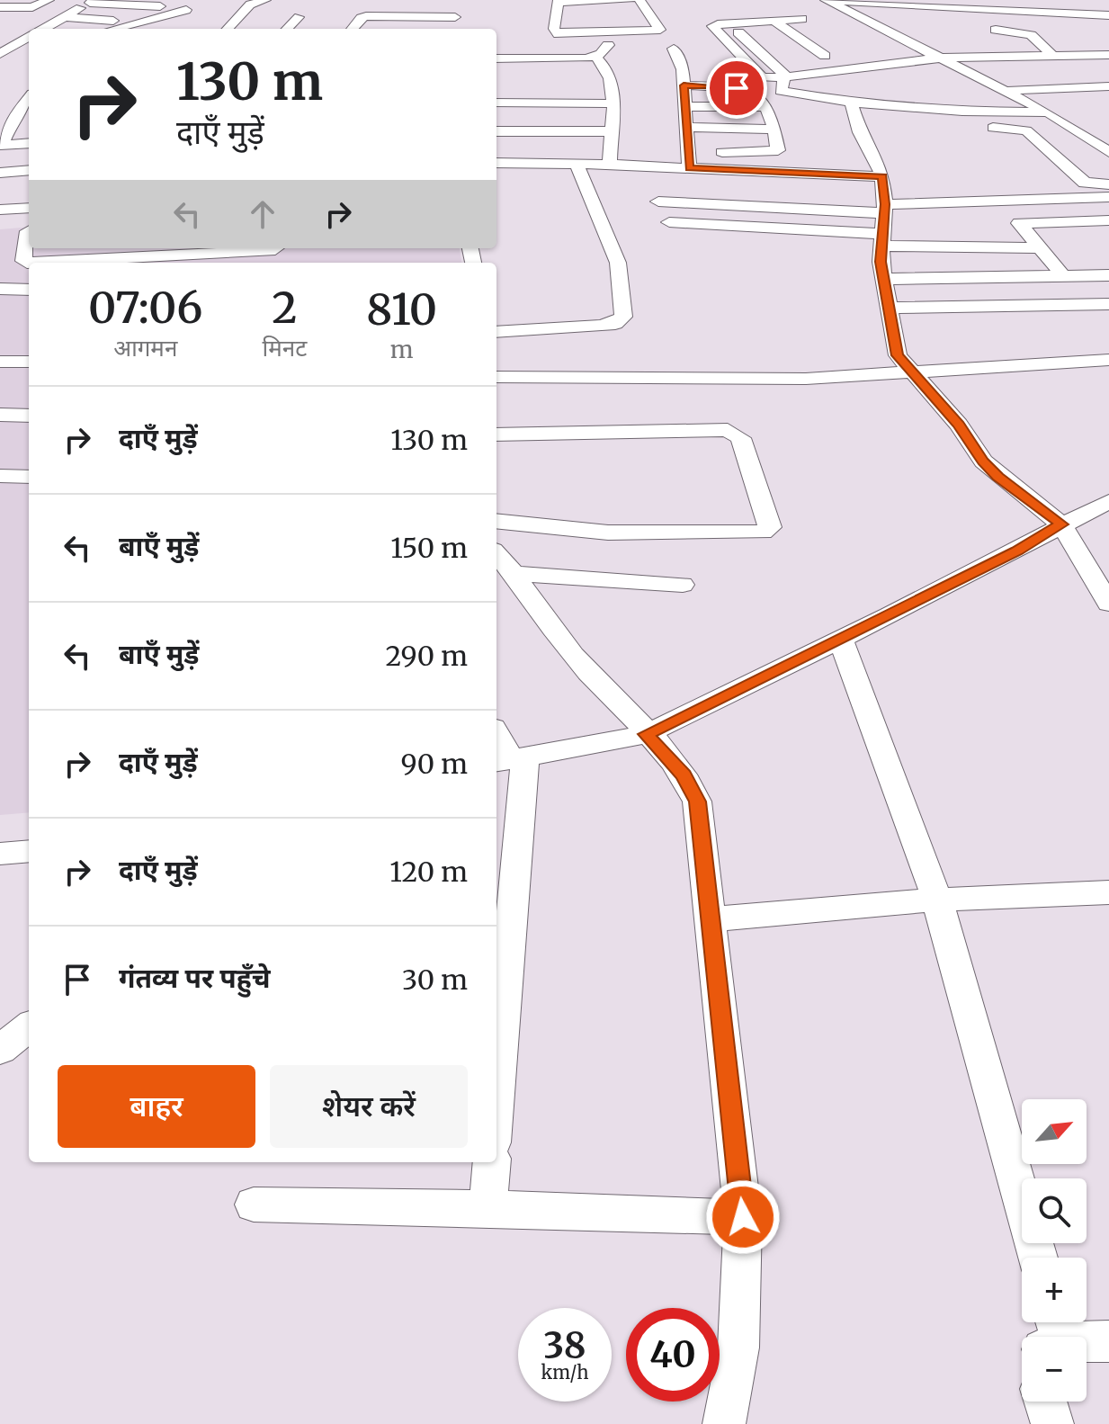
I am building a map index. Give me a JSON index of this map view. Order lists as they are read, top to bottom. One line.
{"north":"top right","page":{"turn":["130 m","दाएँ मुड़ें"],"eta":["07:06","आगमन","2","मिनट","810","m"],"list":[{"name":"दाएँ मुड़ें","value":"130 m"},{"name":"बाएँ मुड़ें","value":"150 m"},{"name":"बाएँ मुड़ें","value":"290 m"},{"name":"दाएँ मुड़ें","value":"90 m"},{"name":"दाएँ मुड़ें","value":"120 m"},{"name":"गंतव्य पर पहुँचे","value":"30 m"}],"buttons":["बाहर","शेयर करें"],"map_buttons":["+","−"],"speed":"38 km/h","limit":"40"}}
